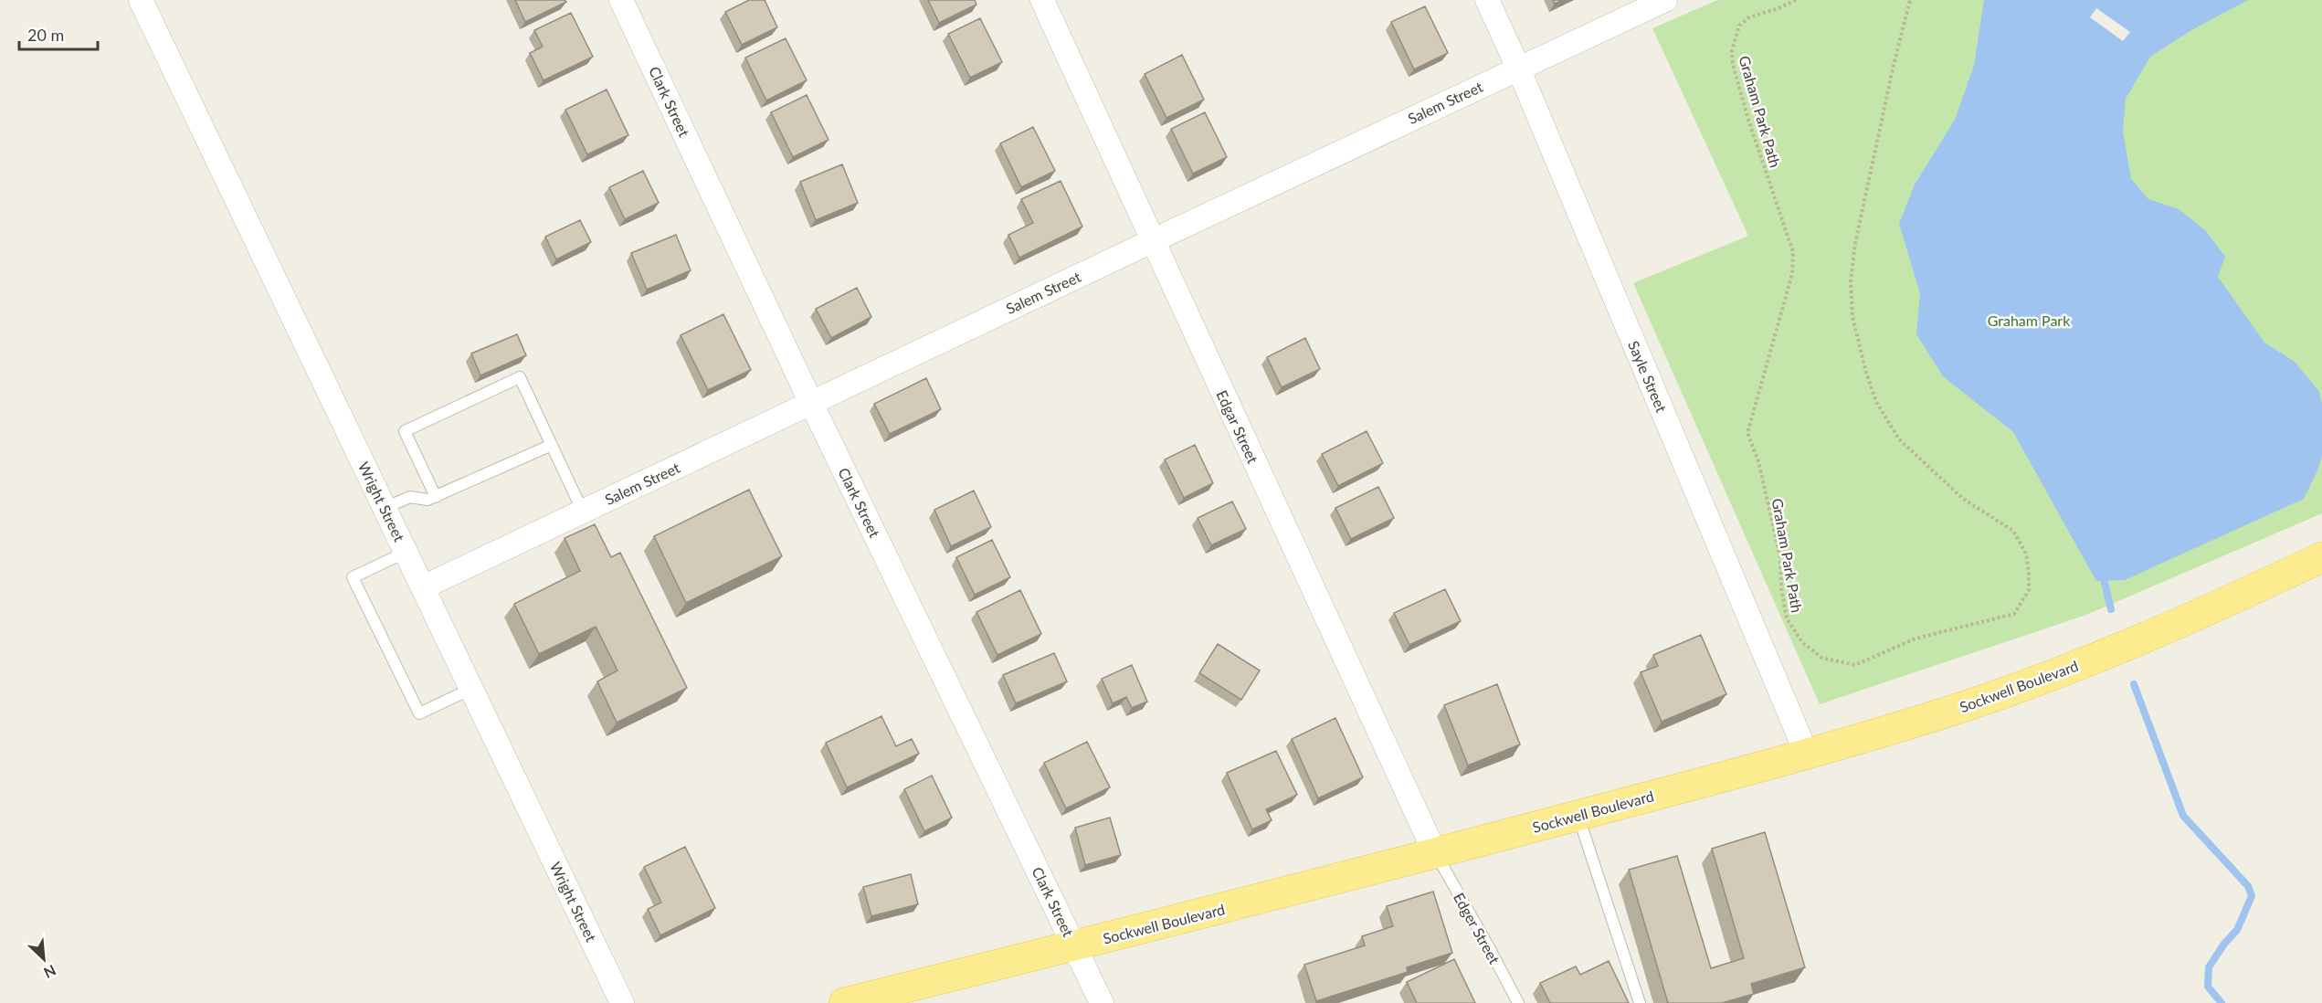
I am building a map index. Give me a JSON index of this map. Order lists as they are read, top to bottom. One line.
{"streets":{"main road":["Sockwell Boulevard"],"street":["Clark Street","Salem Street","Sayle Street","Edgar Street","Wright Street"],"lane":["Edger Street"],"path":["Graham Park Path"]},"crossings":[["Clark Street","Salem Street"],["Clark Street","Sockwell Boulevard"],["Salem Street","Sayle Street"],["Salem Street","Edgar Street"],["Salem Street","Wright Street"],["Sayle Street","Sockwell Boulevard"],["Edgar Street","Sockwell Boulevard"],["Edgar Street","Edger Street"],["Sockwell Boulevard","Edger Street"]],"parks":["Graham Park"],"scale_bar":"20 m","north":"bottom right"}
